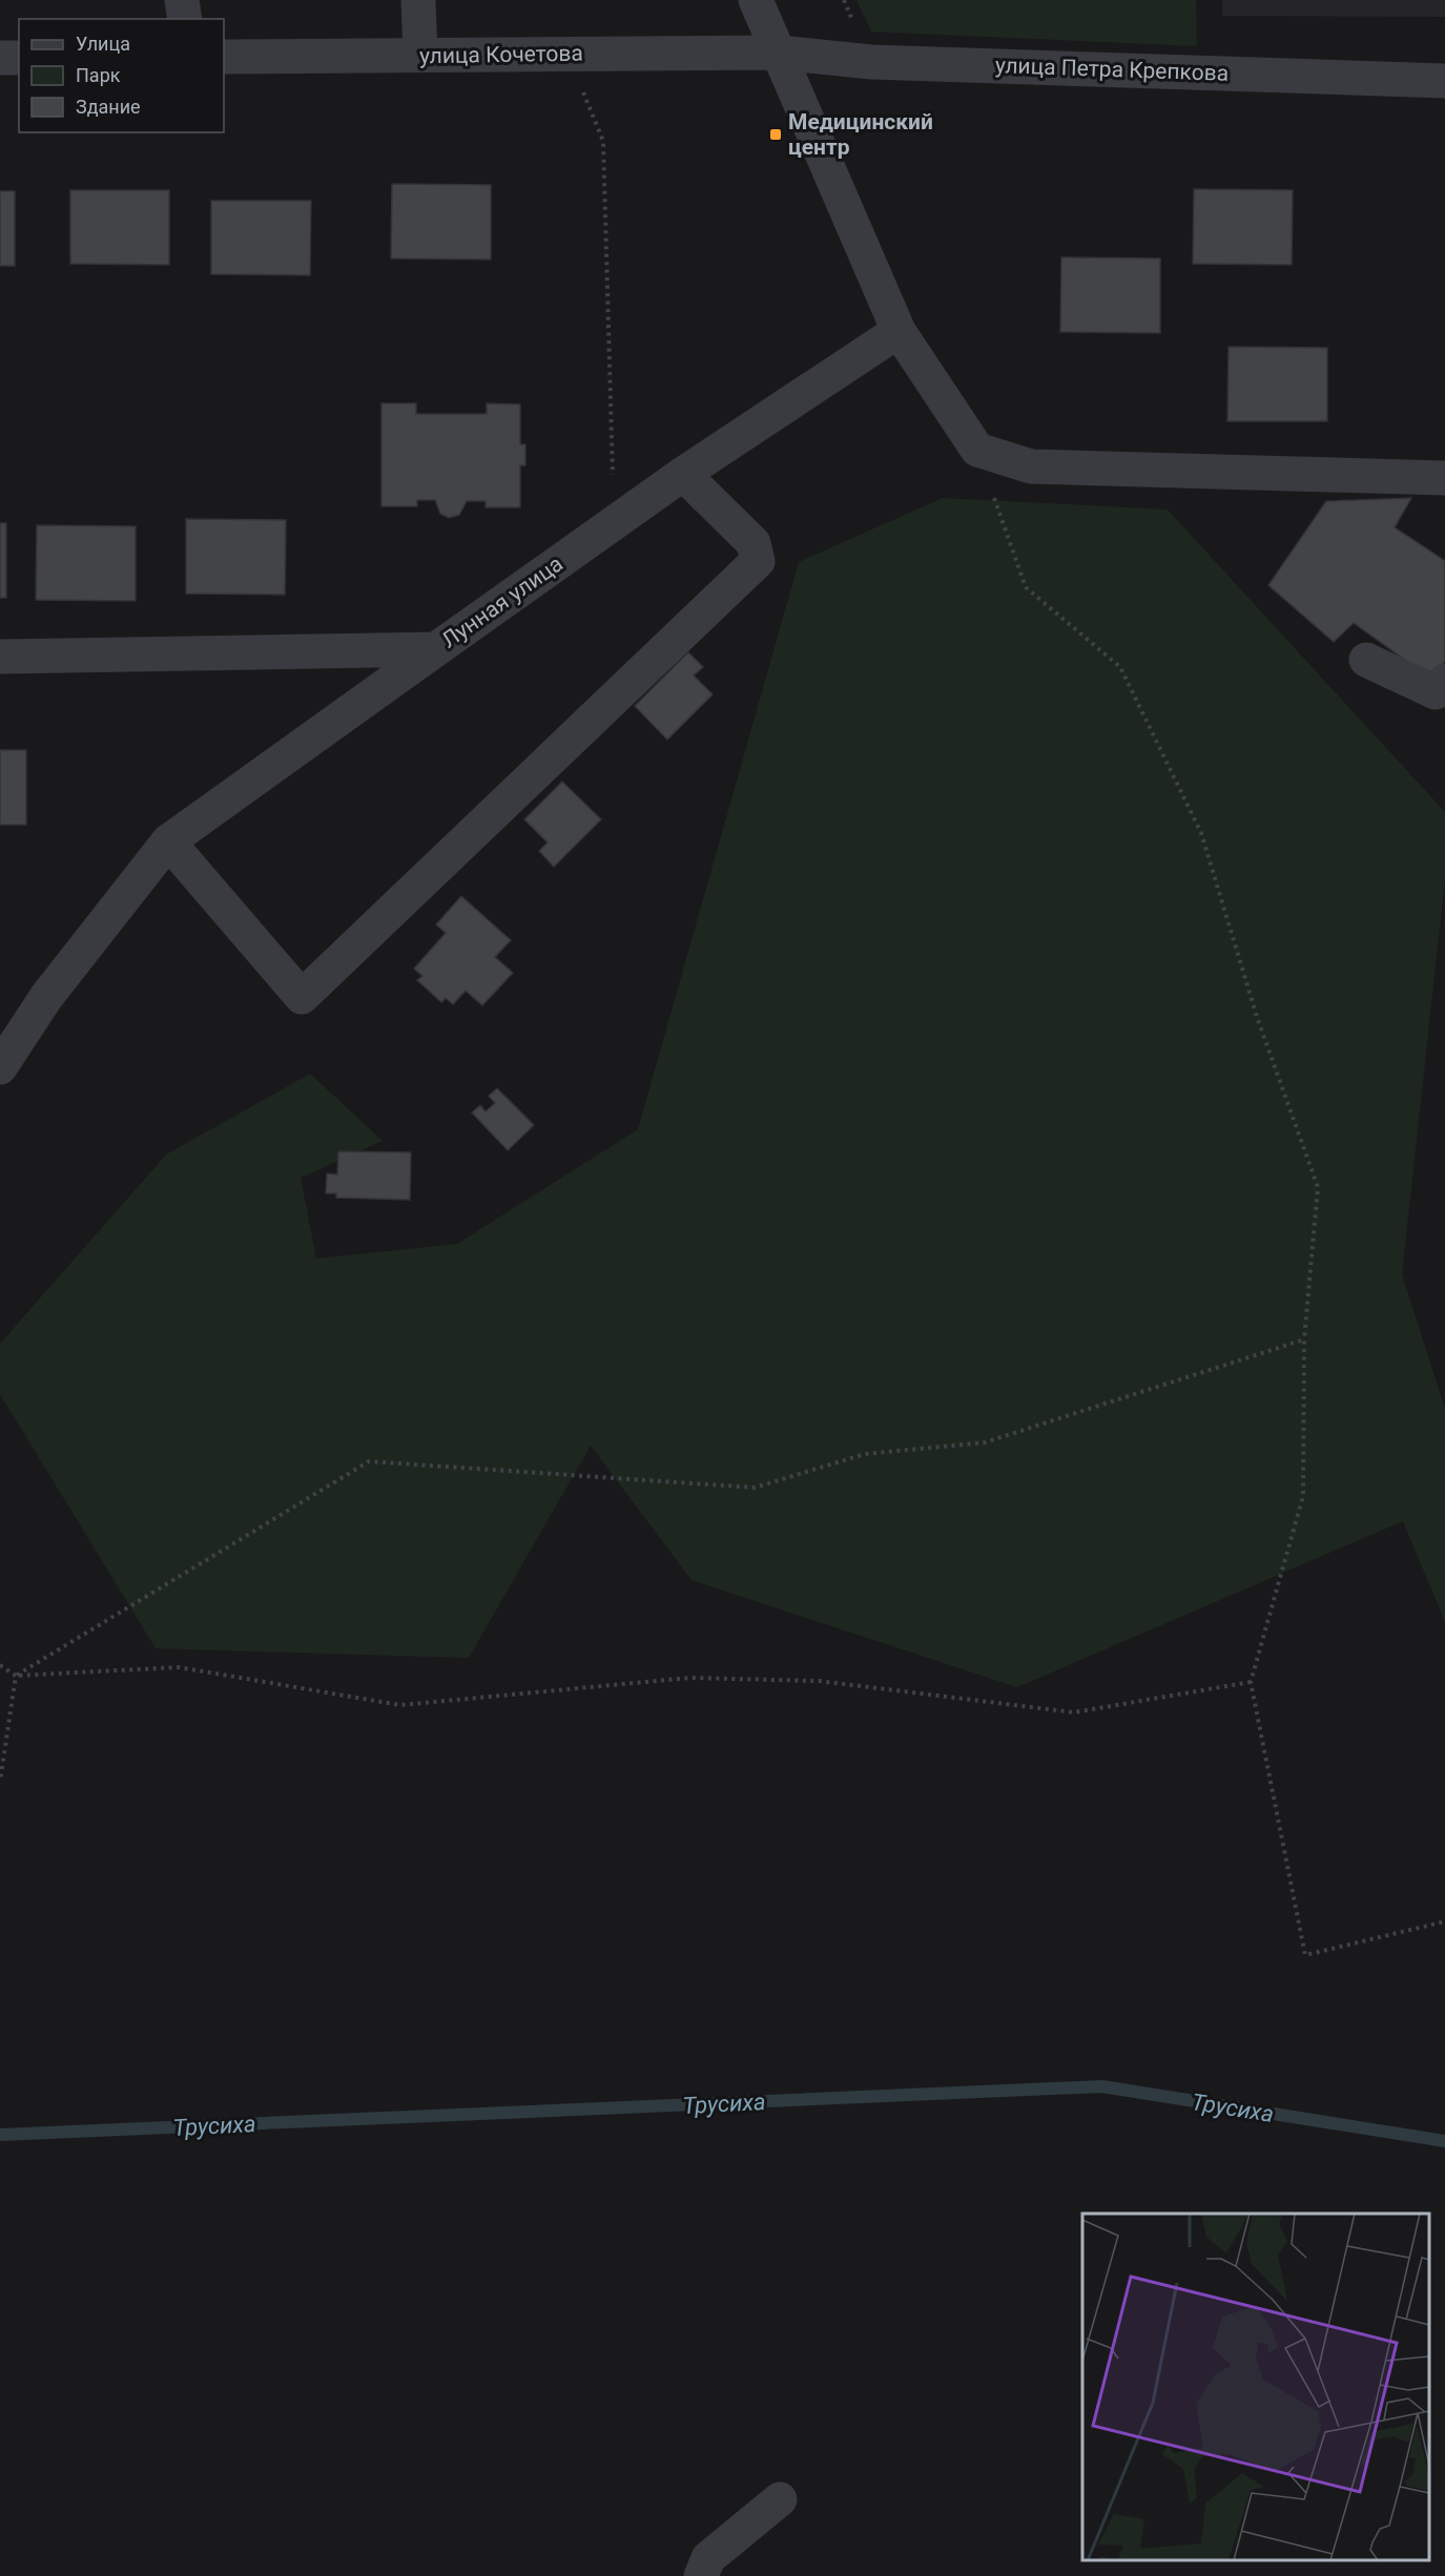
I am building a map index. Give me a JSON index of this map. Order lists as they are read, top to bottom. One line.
{"streets":{"street":["улица Кочетова","улица Петра Крепкова","Лунная улица"]},"crossings":[["улица Кочетова","улица Петра Крепкова"]],"water":["Трусиха"],"places":{"transit":["Медицинский центр"]},"legend":["Улица","Парк","Здание"]}
